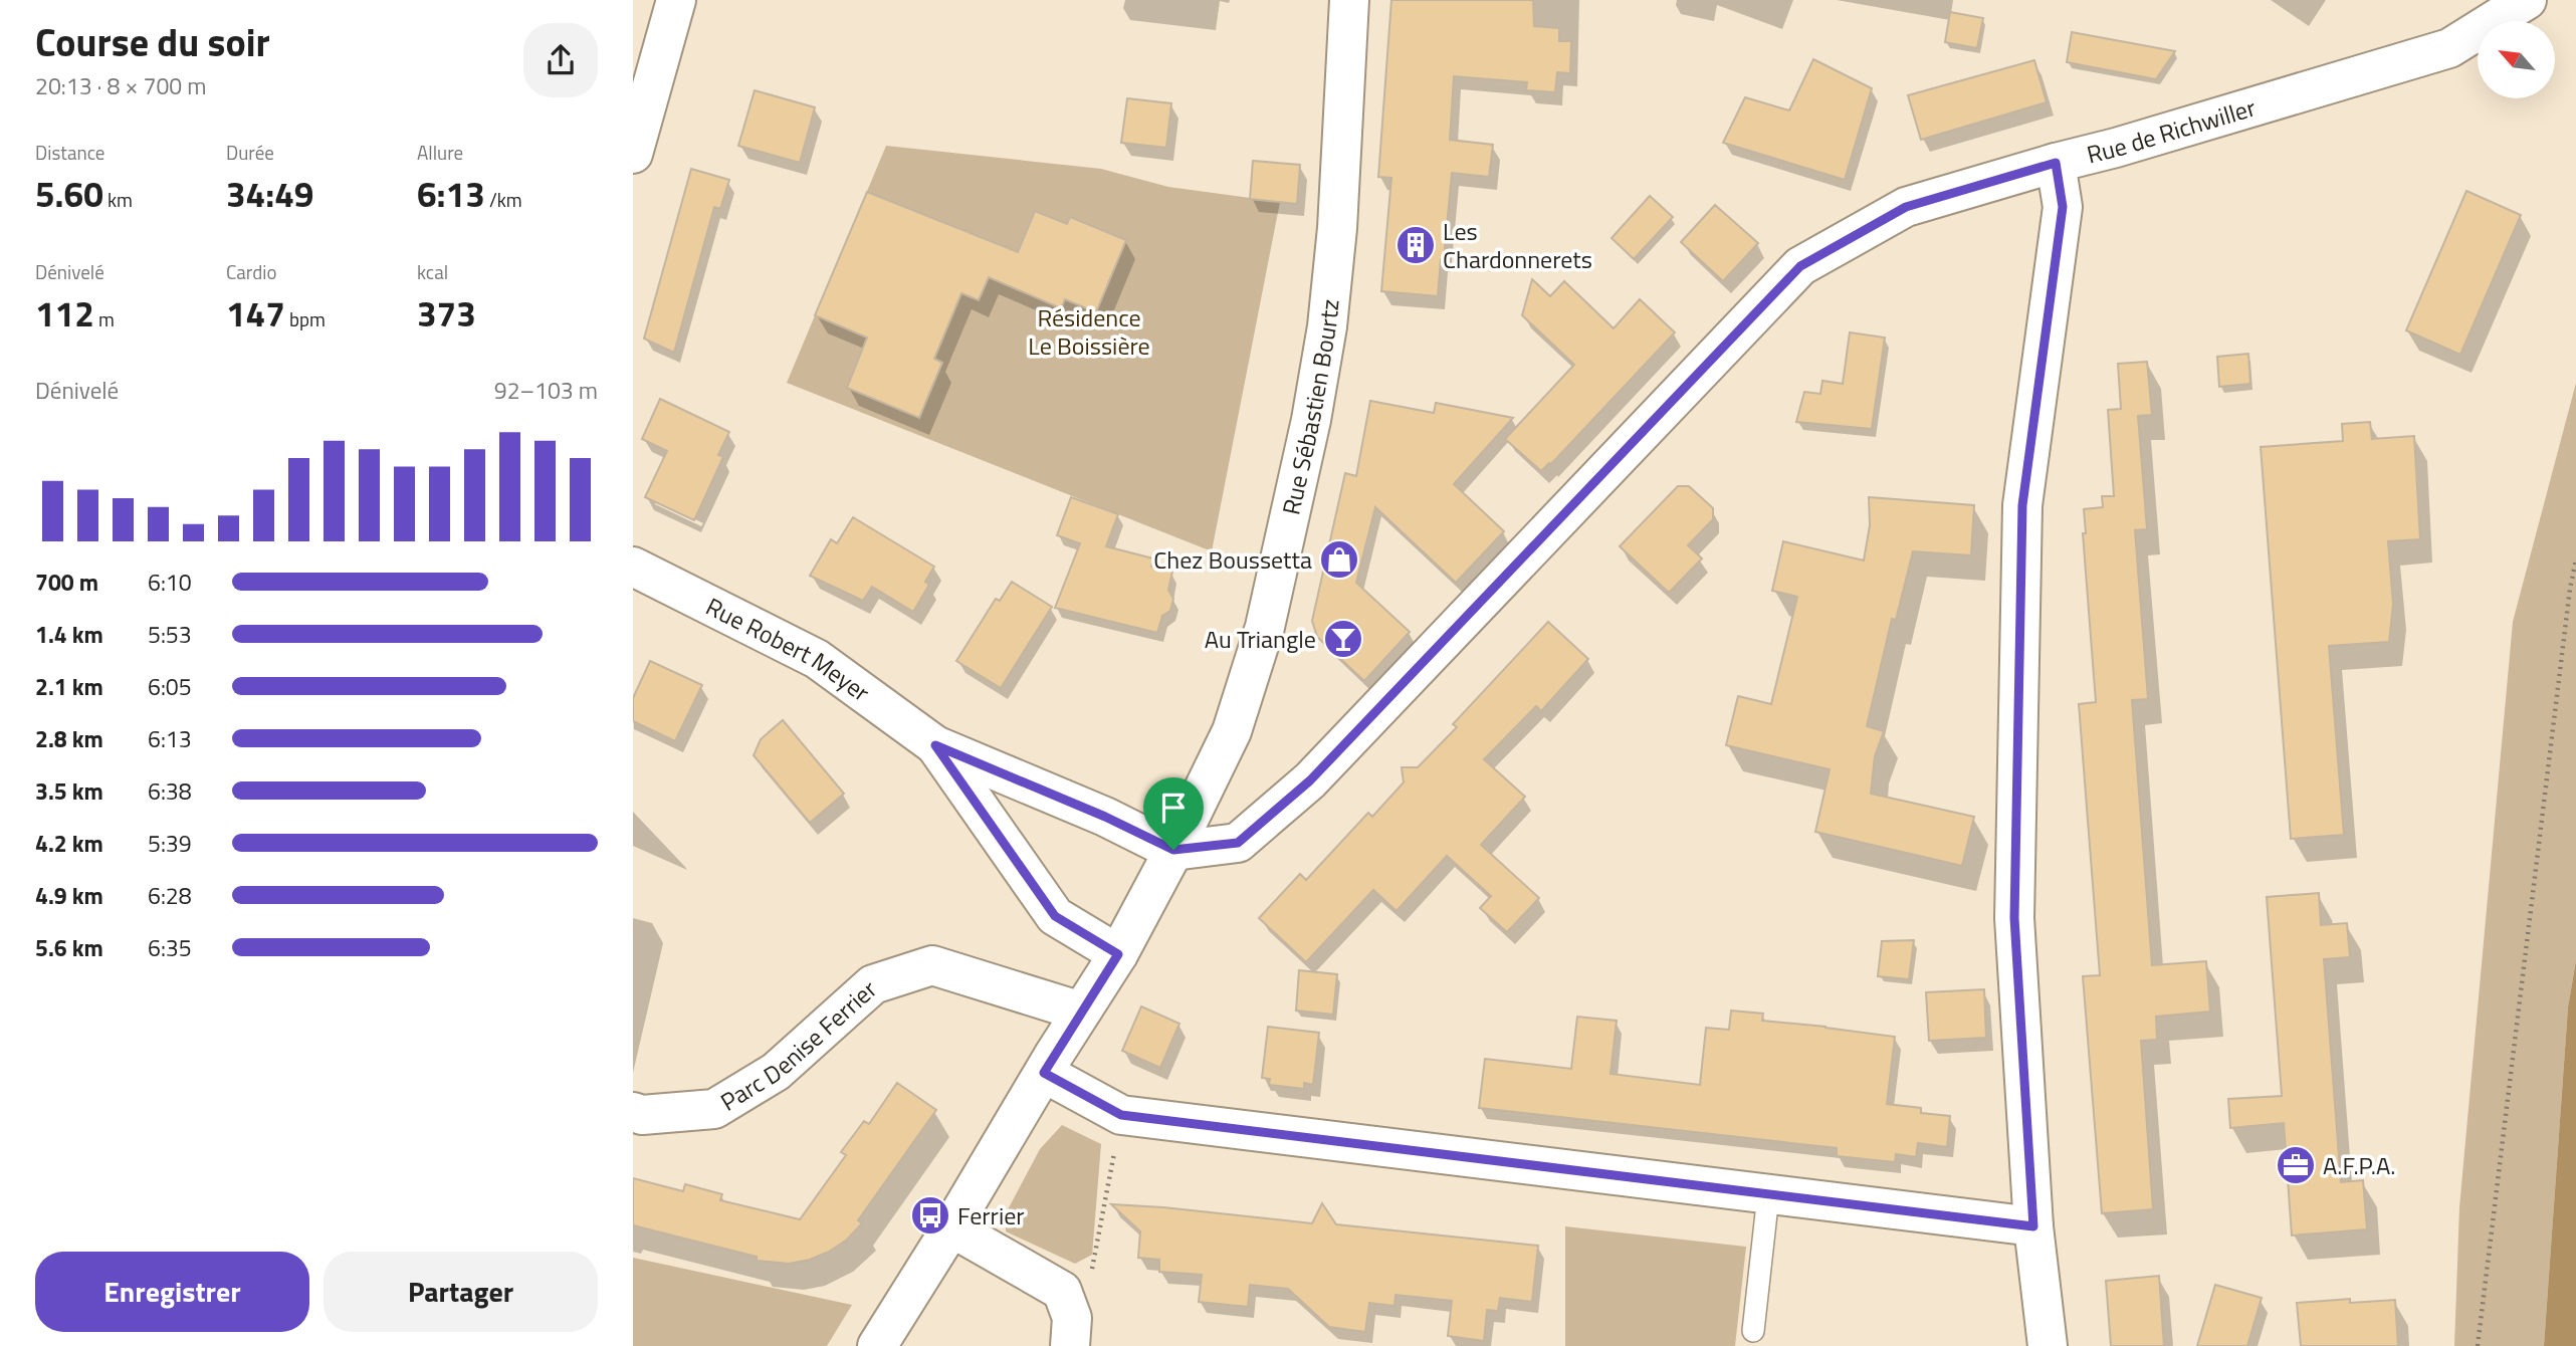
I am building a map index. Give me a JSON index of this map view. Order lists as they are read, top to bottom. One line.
{"streets":{"street":["Rue de Richwiller","Rue Sébastien Bourtz","Rue Robert Meyer","Parc Denise Ferrier"]},"crossings":[["Rue de Richwiller","Rue Sébastien Bourtz"],["Rue de Richwiller","Rue Robert Meyer"],["Rue Sébastien Bourtz","Rue Robert Meyer"],["Rue Sébastien Bourtz","Parc Denise Ferrier"]],"parks":["Résidence Le Boissière"],"places":{"building":["Les Chardonnerets"],"shop":["Chez Boussetta"],"bar":["Au Triangle"],"office":["A.F.P.A."],"bus stop":["Ferrier"]},"north":"top left","page":{"heading":["Course du soir","20:13 · 8 × 700 m"],"stats":[["Distance","5.60 km"],["Durée","34:49"],["Allure","6:13 /km"],["Dénivelé","112 m"],["Cardio","147 bpm"],["kcal","373"]],"chart":["Dénivelé","92–103 m"],"list":[{"name":"700 m","note":"6:10"},{"name":"1.4 km","note":"5:53"},{"name":"2.1 km","note":"6:05"},{"name":"2.8 km","note":"6:13"},{"name":"3.5 km","note":"6:38"},{"name":"4.2 km","note":"5:39"},{"name":"4.9 km","note":"6:28"},{"name":"5.6 km","note":"6:35"}],"buttons":["Enregistrer","Partager"]}}
